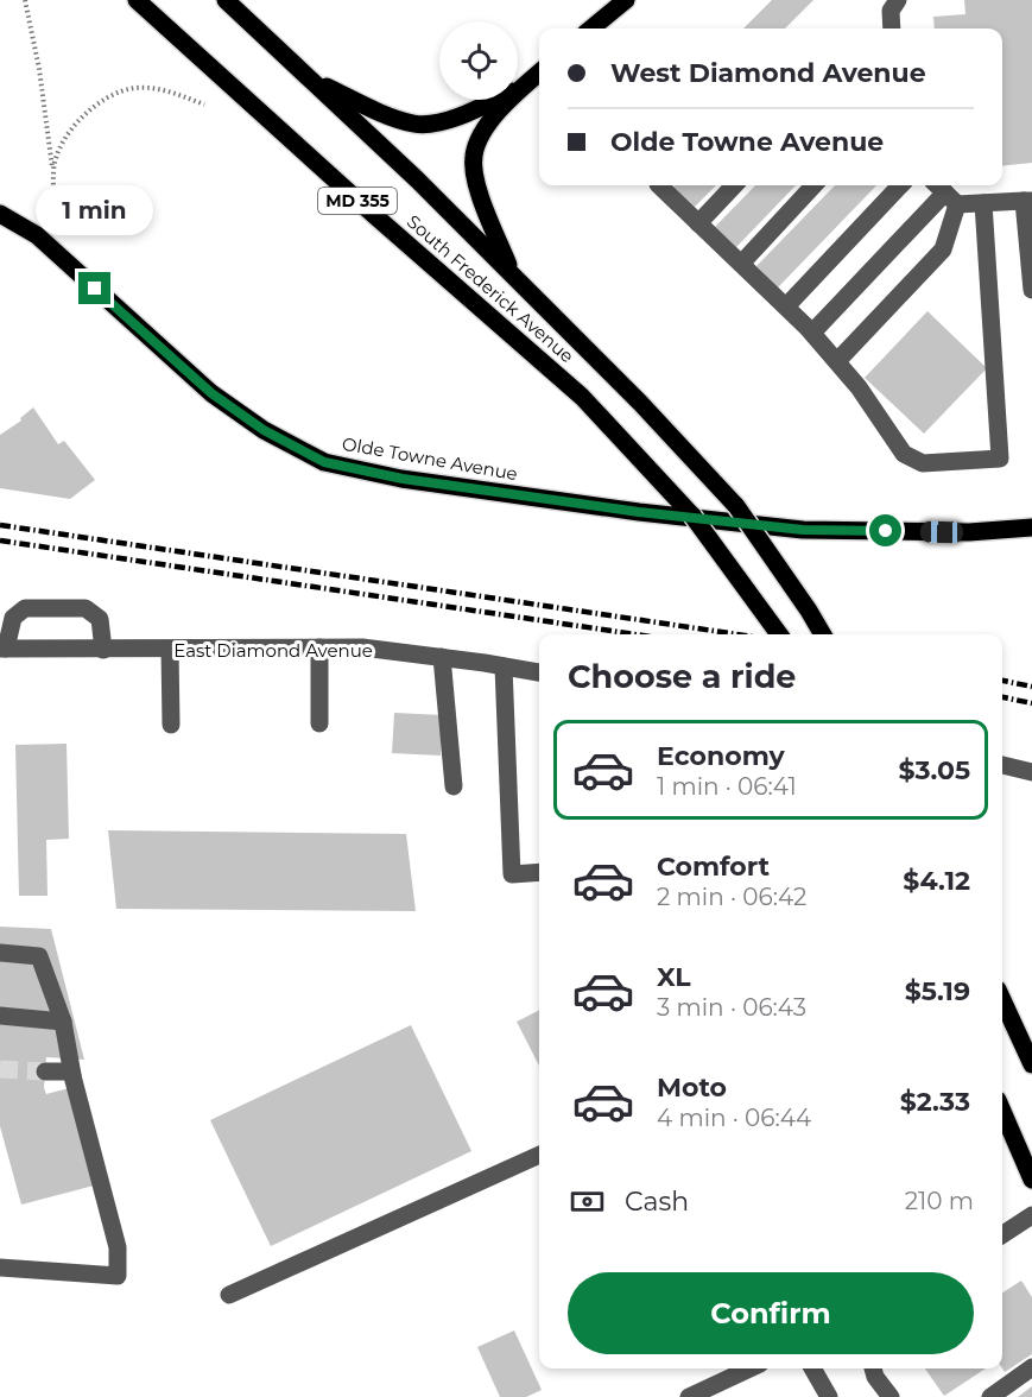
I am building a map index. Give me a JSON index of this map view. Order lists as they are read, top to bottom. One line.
{"streets":{"main road":["MD 355","South Frederick Avenue","Olde Towne Avenue"],"street":["East Diamond Avenue"]},"page":{"banner":["West Diamond Avenue","Olde Towne Avenue"],"bubble":"1 min","heading":"Choose a ride","list":[{"name":"Economy","note":"1 min · 06:41","value":"$3.05"},{"name":"Comfort","note":"2 min · 06:42","value":"$4.12"},{"name":"XL","note":"3 min · 06:43","value":"$5.19"},{"name":"Moto","note":"4 min · 06:44","value":"$2.33"}],"pay":["Cash","210 m"],"buttons":"Confirm"}}
